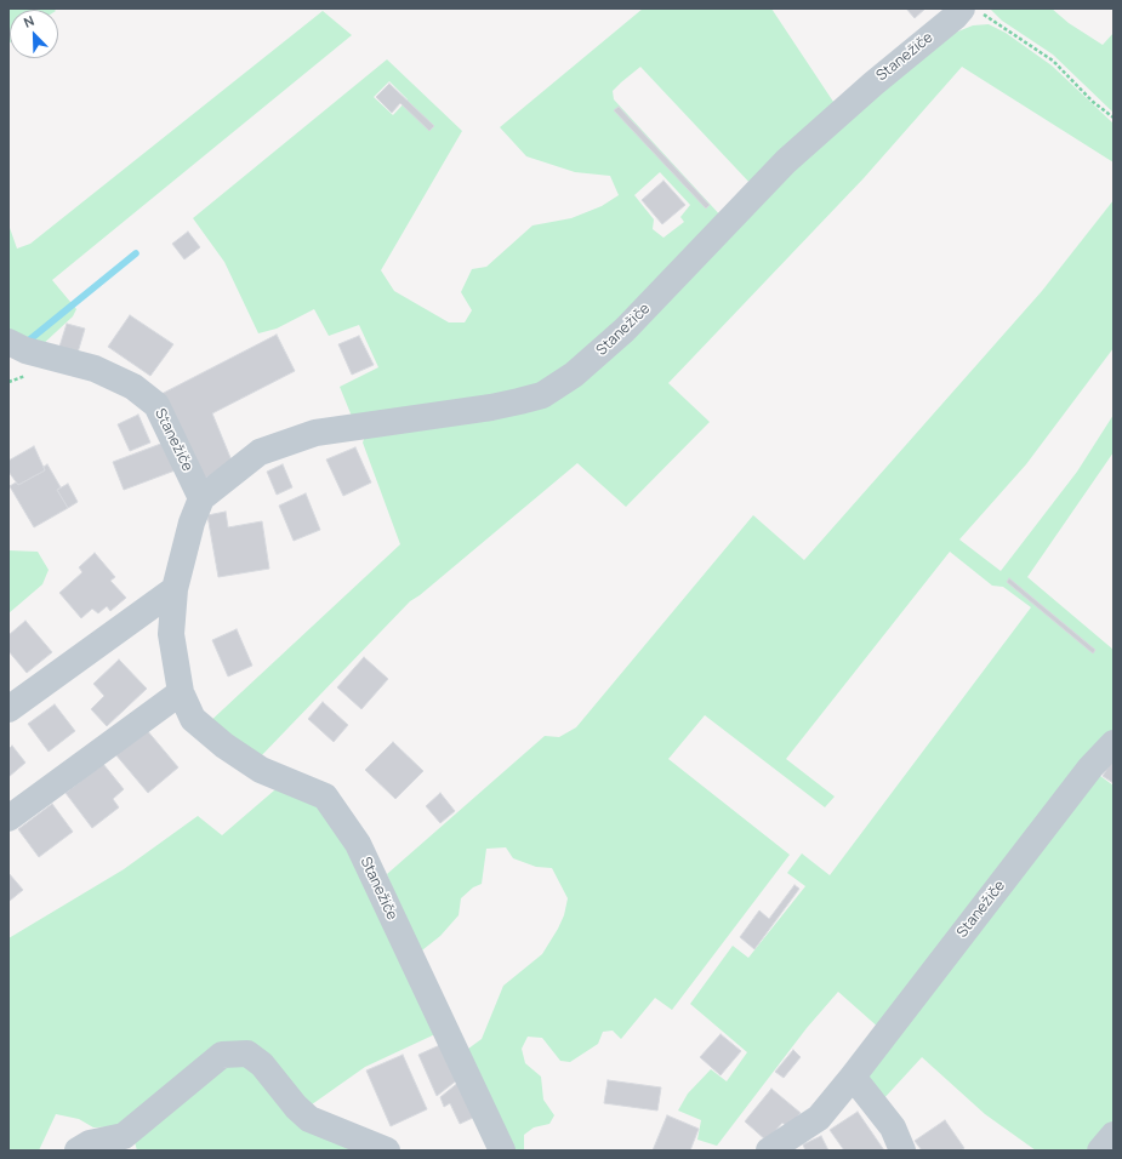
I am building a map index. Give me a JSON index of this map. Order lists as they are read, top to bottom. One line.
{"streets":{"street":["Stanežiče"]},"north":"top left"}
